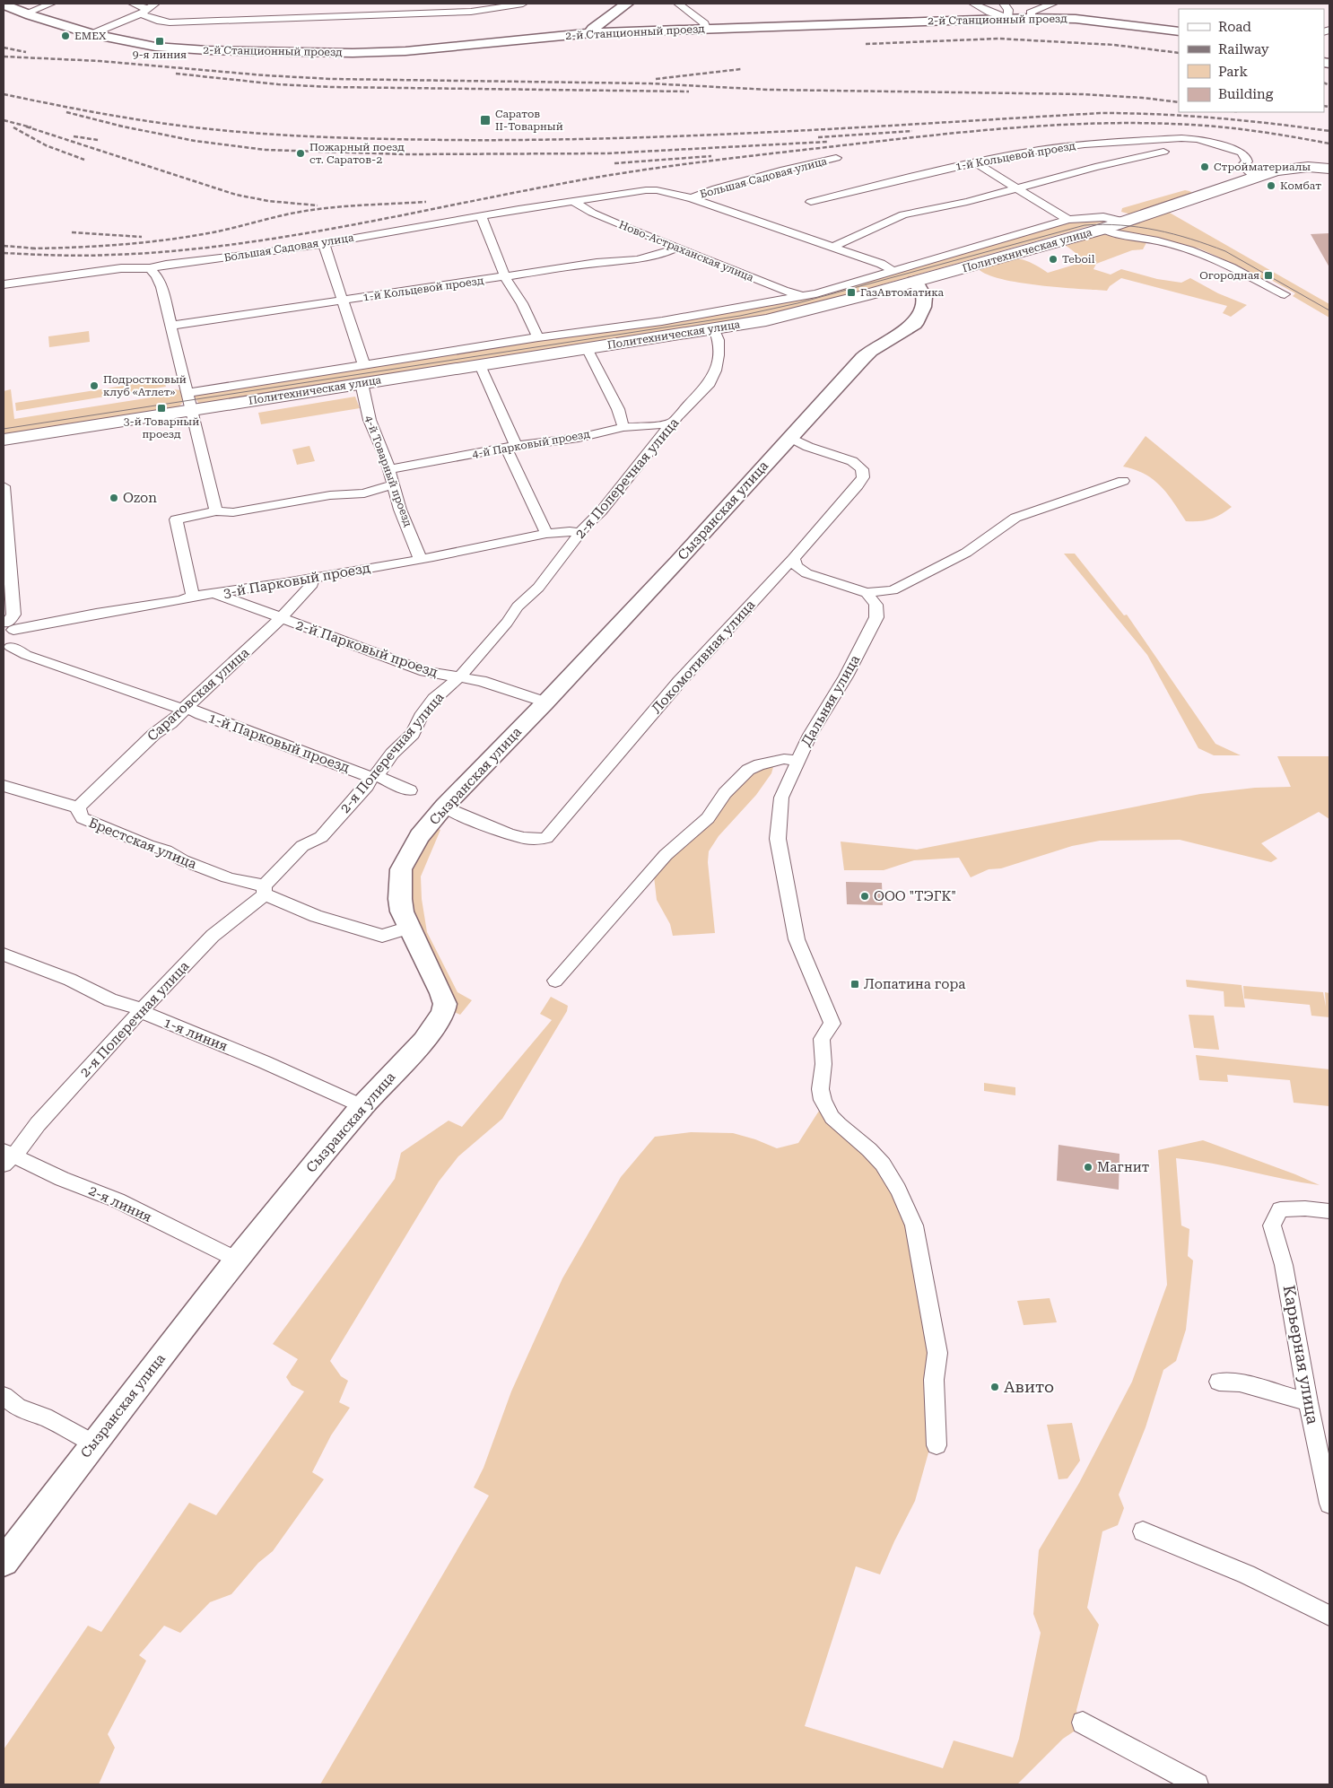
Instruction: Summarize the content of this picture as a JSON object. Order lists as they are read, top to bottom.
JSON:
{
  "streets": {
    "main road": ["2-й Станционный проезд", "Политехническая улица", "Сызранская улица"],
    "street": [
      "1-й Кольцевой проезд",
      "Большая Садовая улица",
      "Ново-Астраханская улица",
      "4-й Парковый проезд",
      "4-й Товарный проезд",
      "2-я Поперечная улица",
      "3-й Парковый проезд",
      "2-й Парковый проезд",
      "Локомотивная улица",
      "Саратовская улица",
      "Дальняя улица",
      "1-й Парковый проезд",
      "Брестская улица",
      "1-я линия",
      "2-я линия",
      "Карьерная улица"
    ]
  },
  "crossings": [
    ["1-й Кольцевой проезд", "Политехническая улица"],
    ["1-й Кольцевой проезд", "Ново-Астраханская улица"],
    ["1-й Кольцевой проезд", "4-й Товарный проезд"],
    ["Большая Садовая улица", "Ново-Астраханская улица"],
    ["Большая Садовая улица", "4-й Товарный проезд"],
    ["Политехническая улица", "4-й Товарный проезд"],
    ["Политехническая улица", "2-я Поперечная улица"],
    ["Политехническая улица", "Сызранская улица"],
    ["4-й Парковый проезд", "4-й Товарный проезд"],
    ["4-й Парковый проезд", "2-я Поперечная улица"],
    ["4-й Товарный проезд", "3-й Парковый проезд"],
    ["2-я Поперечная улица", "3-й Парковый проезд"],
    ["2-я Поперечная улица", "2-й Парковый проезд"],
    ["2-я Поперечная улица", "1-й Парковый проезд"],
    ["2-я Поперечная улица", "Брестская улица"],
    ["2-я Поперечная улица", "1-я линия"],
    ["2-я Поперечная улица", "2-я линия"],
    ["Сызранская улица", "2-й Парковый проезд"],
    ["Сызранская улица", "Локомотивная улица"],
    ["Сызранская улица", "Брестская улица"],
    ["Сызранская улица", "1-я линия"],
    ["Сызранская улица", "2-я линия"],
    ["3-й Парковый проезд", "2-й Парковый проезд"],
    ["3-й Парковый проезд", "Саратовская улица"],
    ["2-й Парковый проезд", "Саратовская улица"],
    ["Саратовская улица", "1-й Парковый проезд"],
    ["Саратовская улица", "Брестская улица"]
  ],
  "places": {
    "other": [
      "EMEX",
      "Пожарный поезд ст. Саратов-2",
      "Стройматериалы",
      "Комбат",
      "Teboil",
      "Подростковый клуб «Атлет»",
      "Ozon",
      "ООО \"ТЭГК\"",
      "Магнит",
      "Авито"
    ],
    "transit": [
      "9-я линия",
      "Саратов II-Товарный",
      "Огородная",
      "ГазАвтоматика",
      "3-й Товарный проезд",
      "Лопатина гора"
    ]
  },
  "legend": [
    "Road",
    "Railway",
    "Park",
    "Building"
  ]
}
